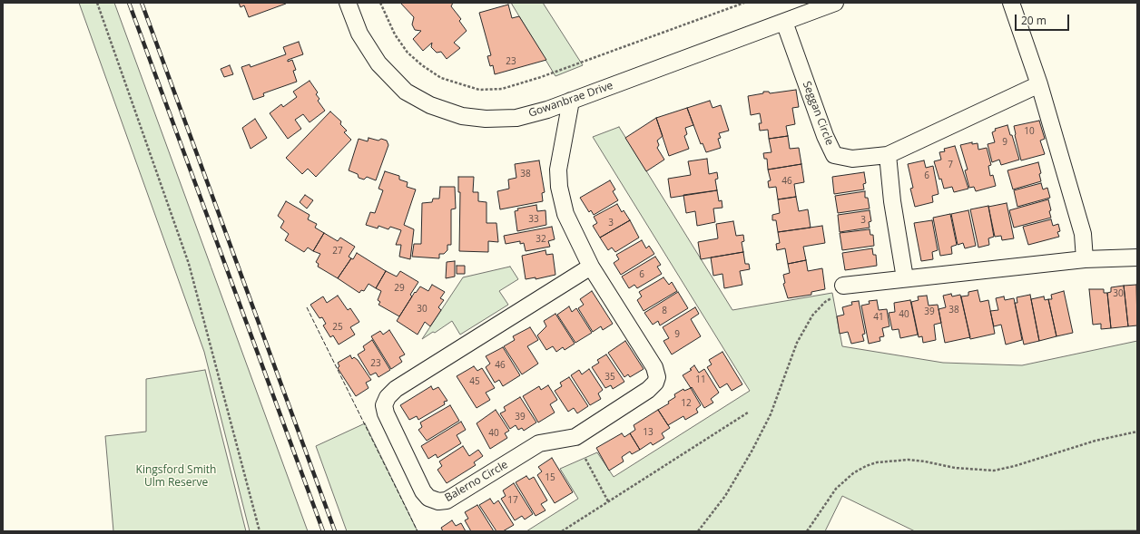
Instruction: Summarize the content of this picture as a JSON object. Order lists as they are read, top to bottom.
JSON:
{
  "streets": {
    "street": ["Gowanbrae Drive", "Seggan Circle", "Balerno Circle"]
  },
  "crossings": [
    ["Gowanbrae Drive", "Seggan Circle"],
    ["Gowanbrae Drive", "Balerno Circle"]
  ],
  "parks": ["Kingsford Smith Ulm Reserve"],
  "house_numbers": [
    "23",
    "10",
    "9",
    "7",
    "38",
    "6",
    "46",
    "33",
    "3",
    "3",
    "32",
    "27",
    "6",
    "29",
    "30",
    "30",
    "38",
    "8",
    "39",
    "40",
    "41",
    "25",
    "9",
    "23",
    "46",
    "35",
    "11",
    "45",
    "12",
    "39",
    "13",
    "40",
    "15",
    "17"
  ],
  "scale_bar": "20 m"
}
